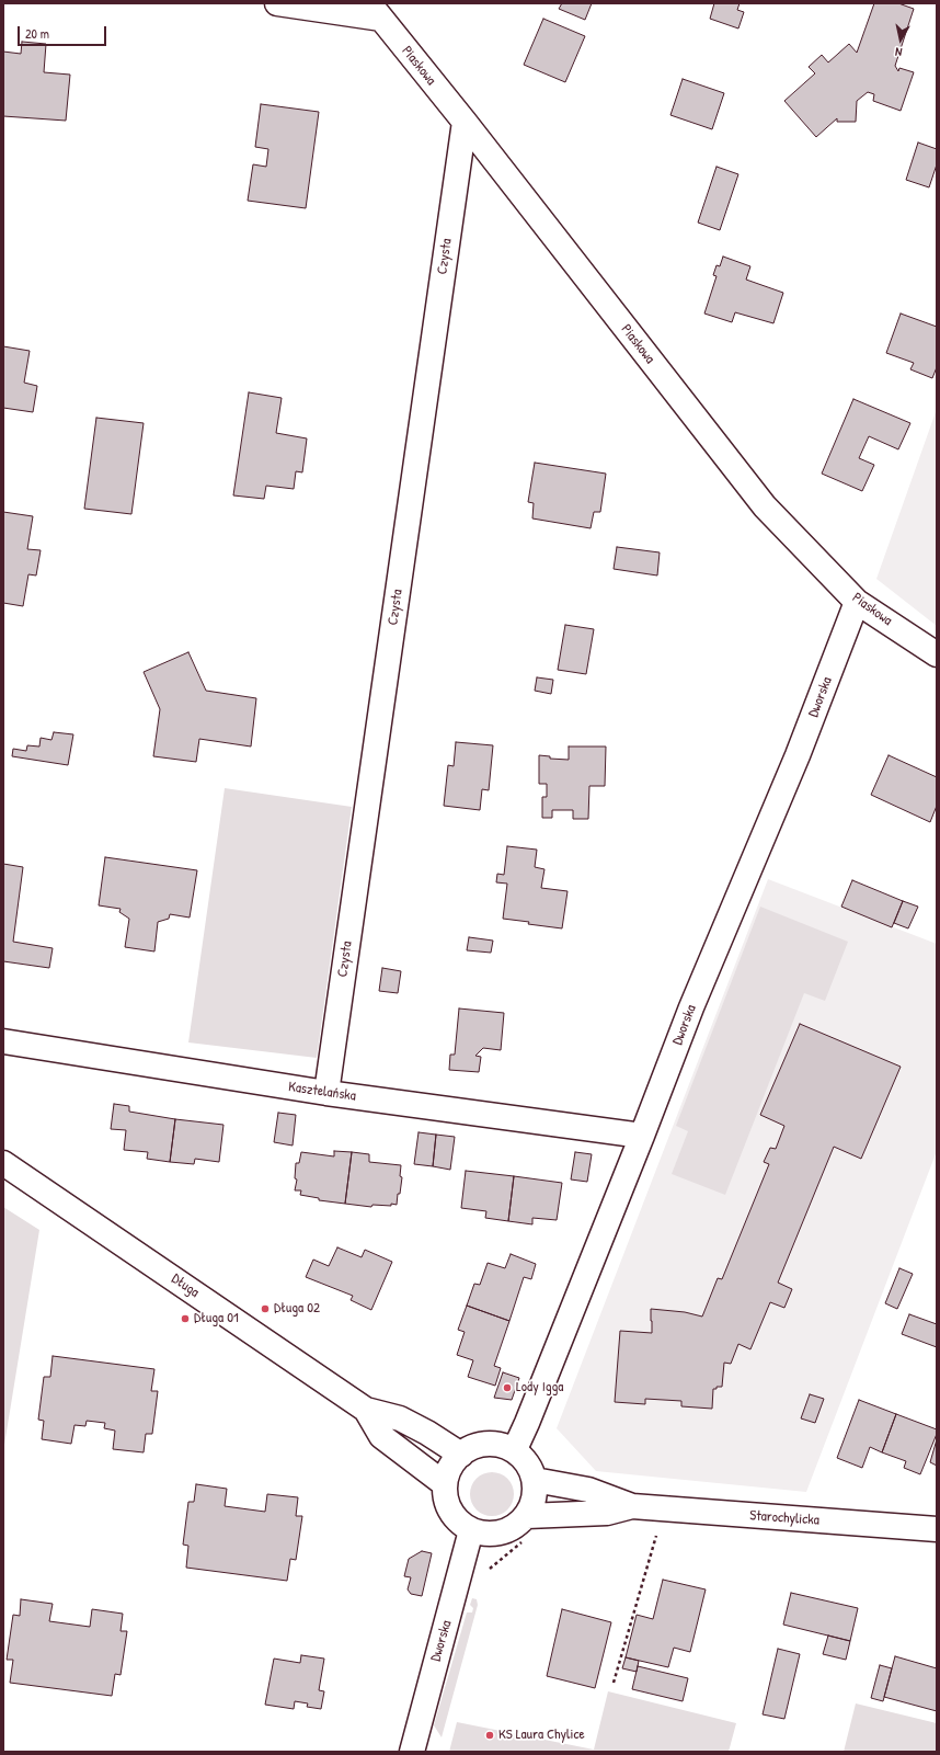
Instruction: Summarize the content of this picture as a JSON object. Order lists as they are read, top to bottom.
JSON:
{
  "streets": {
    "street": [
      "Piaskowa",
      "Czysta",
      "Dworska",
      "Kasztelańska",
      "Długa",
      "Starochylicka"
    ]
  },
  "crossings": [
    ["Piaskowa", "Czysta"],
    ["Piaskowa", "Dworska"],
    ["Czysta", "Kasztelańska"],
    ["Dworska", "Kasztelańska"],
    ["Dworska", "Długa"],
    ["Dworska", "Starochylicka"],
    ["Długa", "Starochylicka"]
  ],
  "places": [
    "Długa 02",
    "Długa 01",
    "Lody Igga",
    "KS Laura Chylice"
  ],
  "scale_bar": "20 m",
  "north": "bottom"
}
